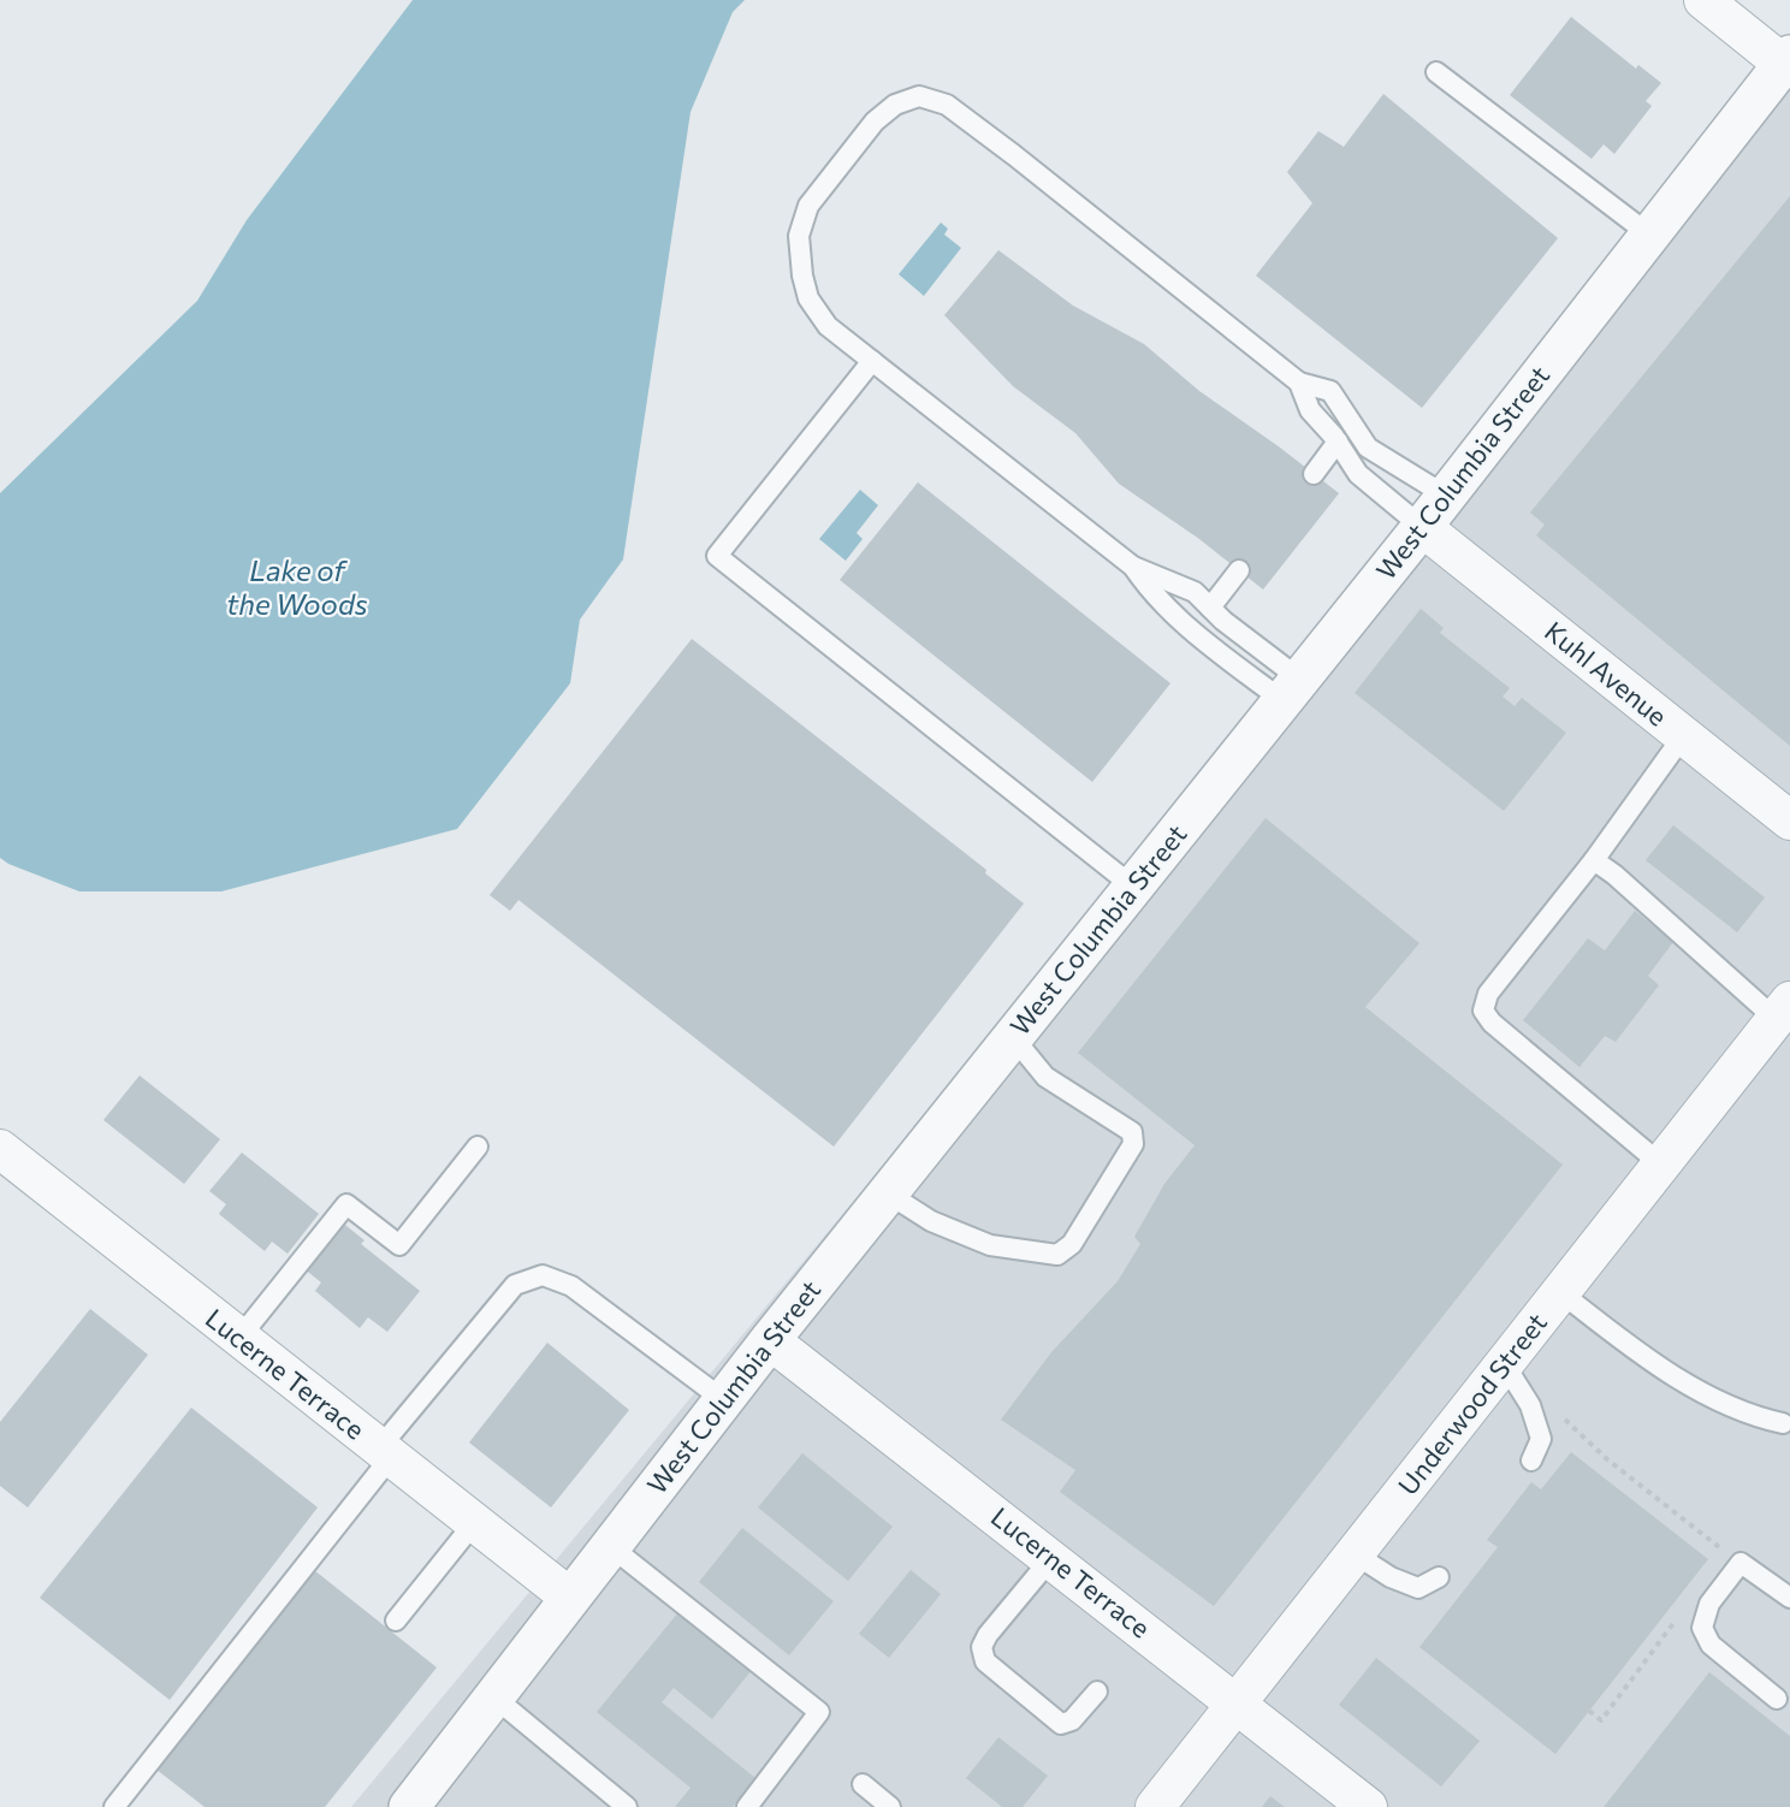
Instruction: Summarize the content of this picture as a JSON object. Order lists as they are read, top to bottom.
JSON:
{
  "streets": {
    "street": [
      "West Columbia Street",
      "Kuhl Avenue",
      "Lucerne Terrace",
      "Underwood Street"
    ]
  },
  "crossings": [
    ["West Columbia Street", "Kuhl Avenue"],
    ["West Columbia Street", "Lucerne Terrace"],
    ["Lucerne Terrace", "Underwood Street"]
  ],
  "water": ["Lake of the Woods"]
}
